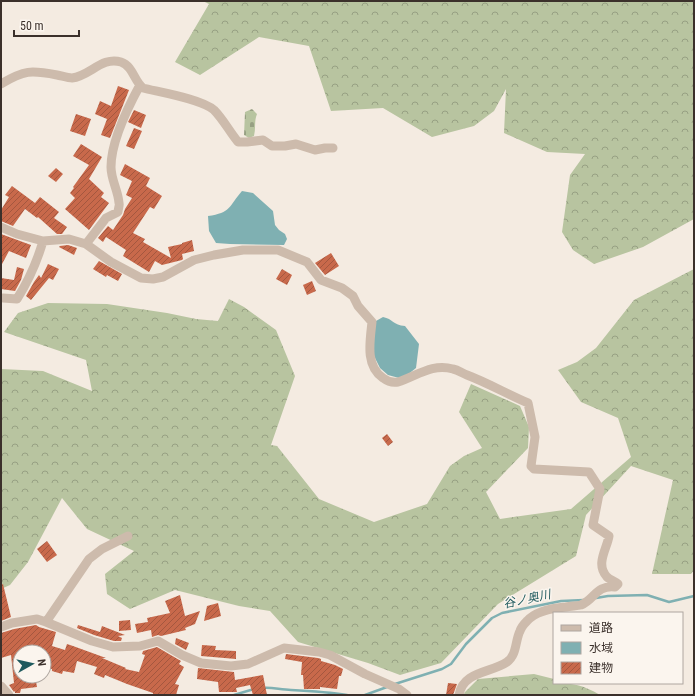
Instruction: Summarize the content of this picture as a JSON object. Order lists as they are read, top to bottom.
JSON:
{
  "water": ["谷ノ奥川"],
  "legend": ["道路", "水域", "建物"],
  "scale_bar": "50 m",
  "north": "right"
}
